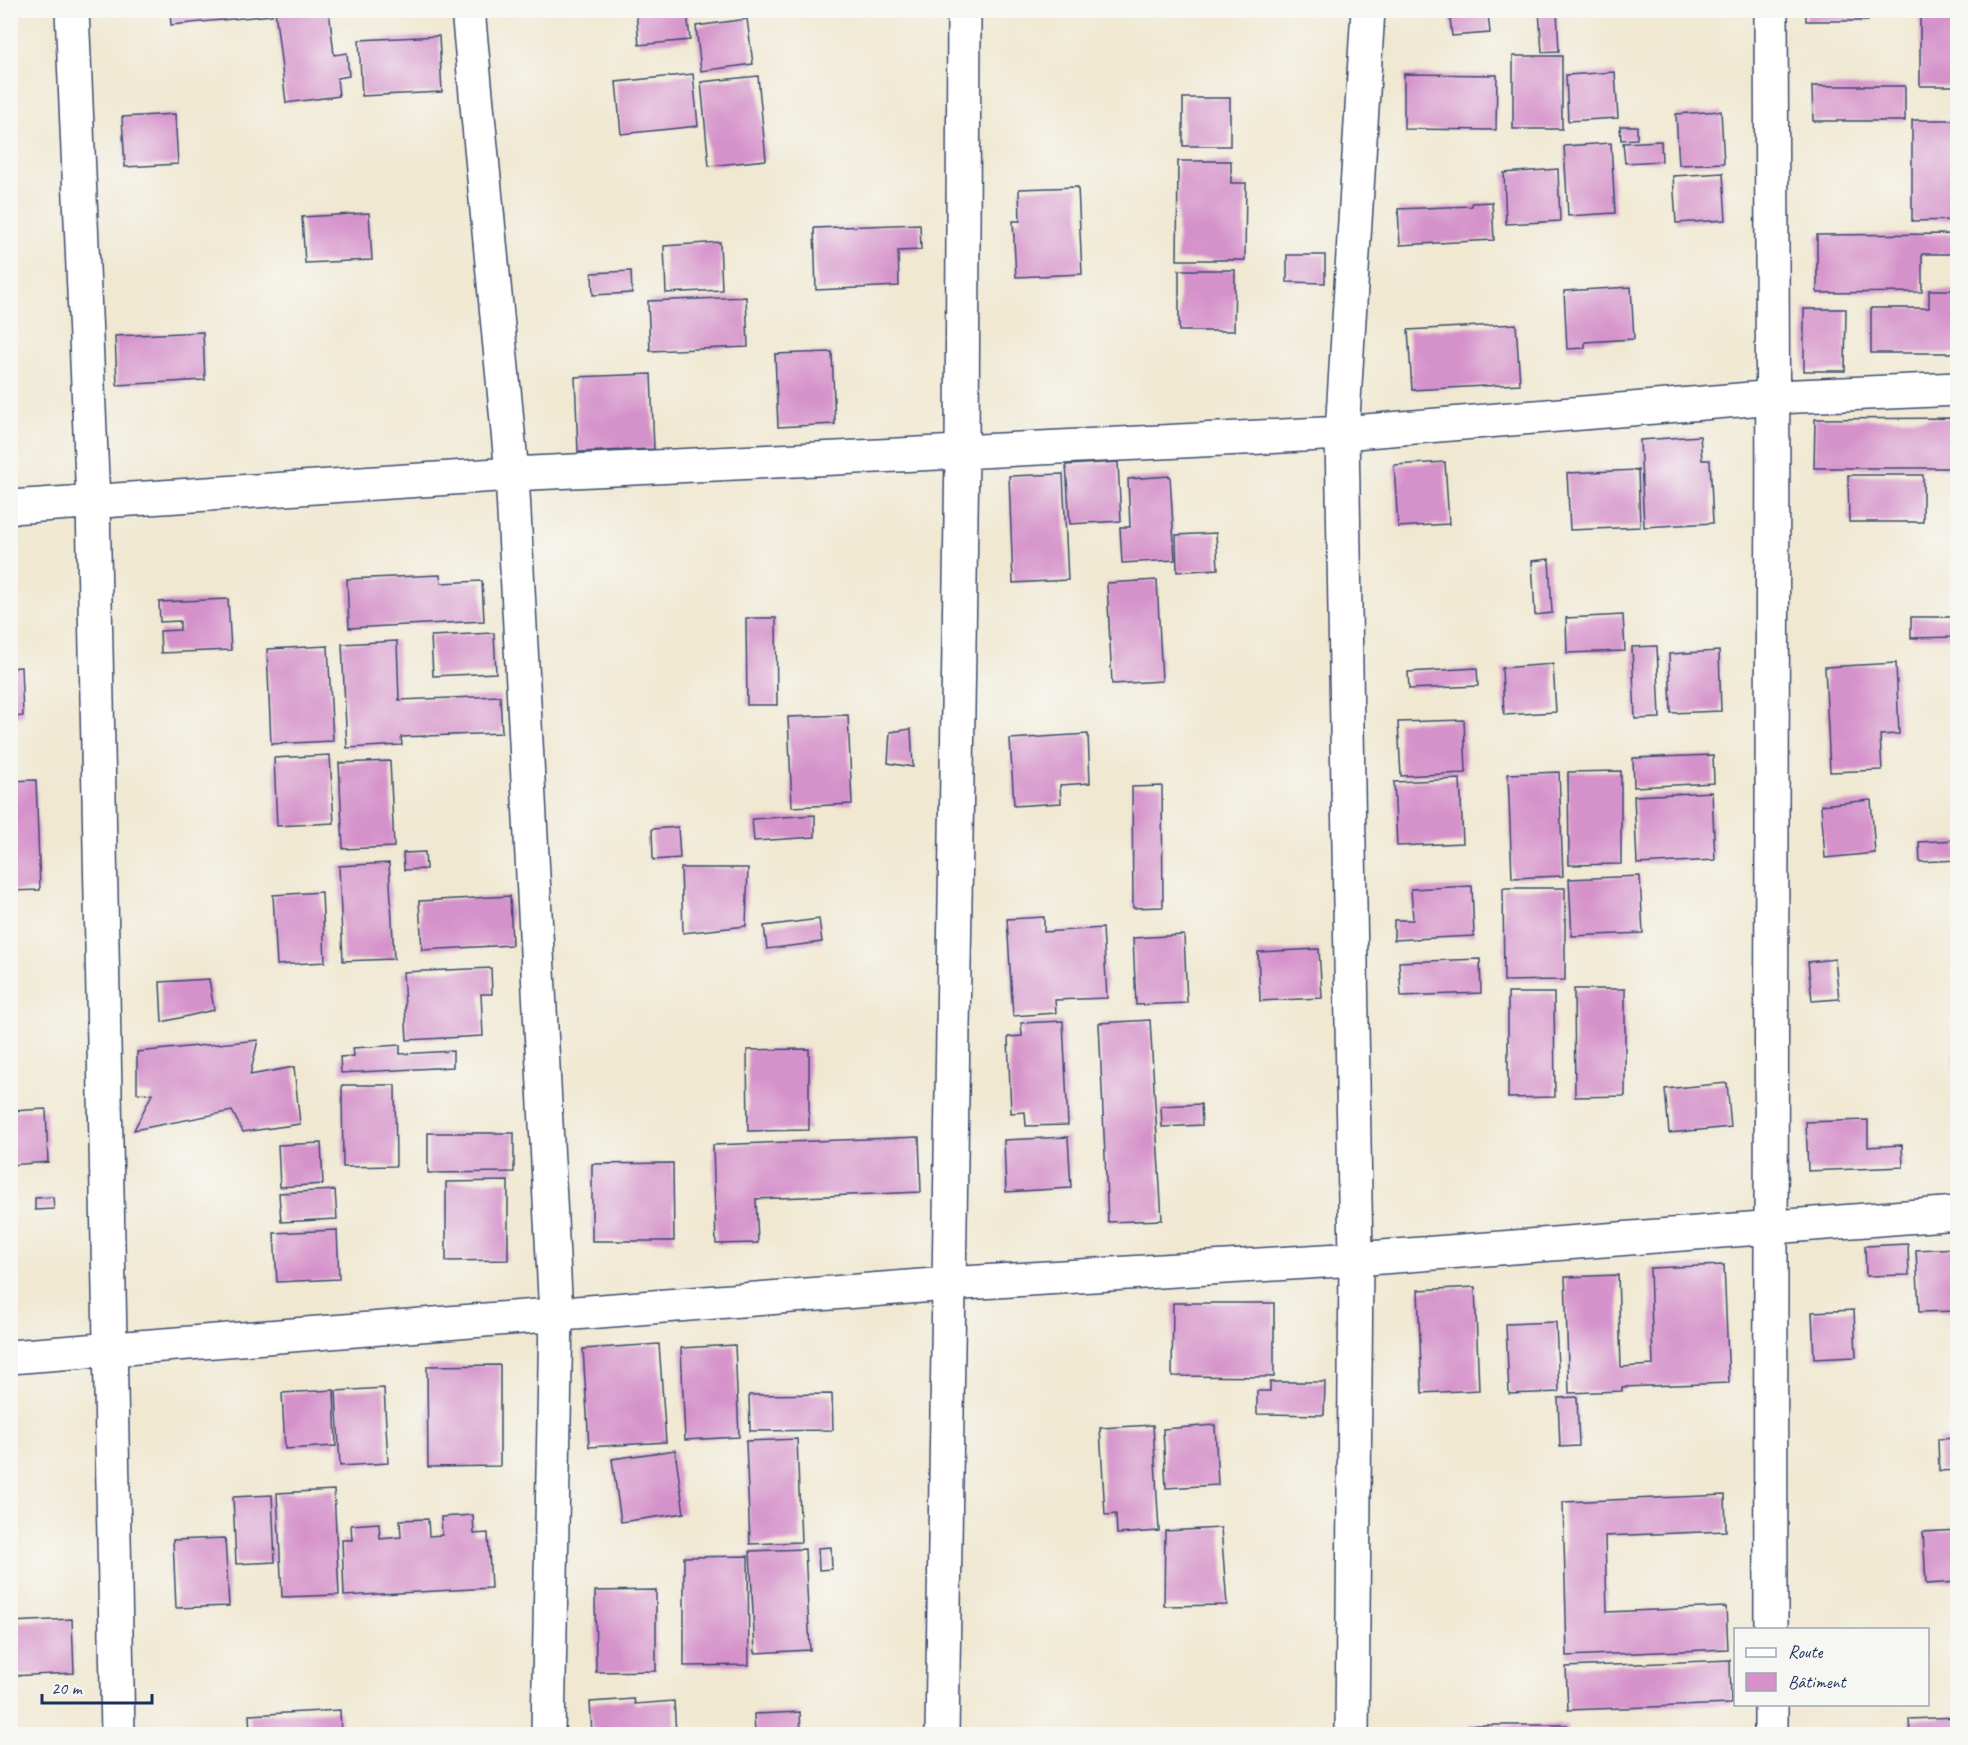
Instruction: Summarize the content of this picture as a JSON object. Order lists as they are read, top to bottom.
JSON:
{
  "legend": ["Route", "Bâtiment"],
  "scale_bar": "20 m"
}
